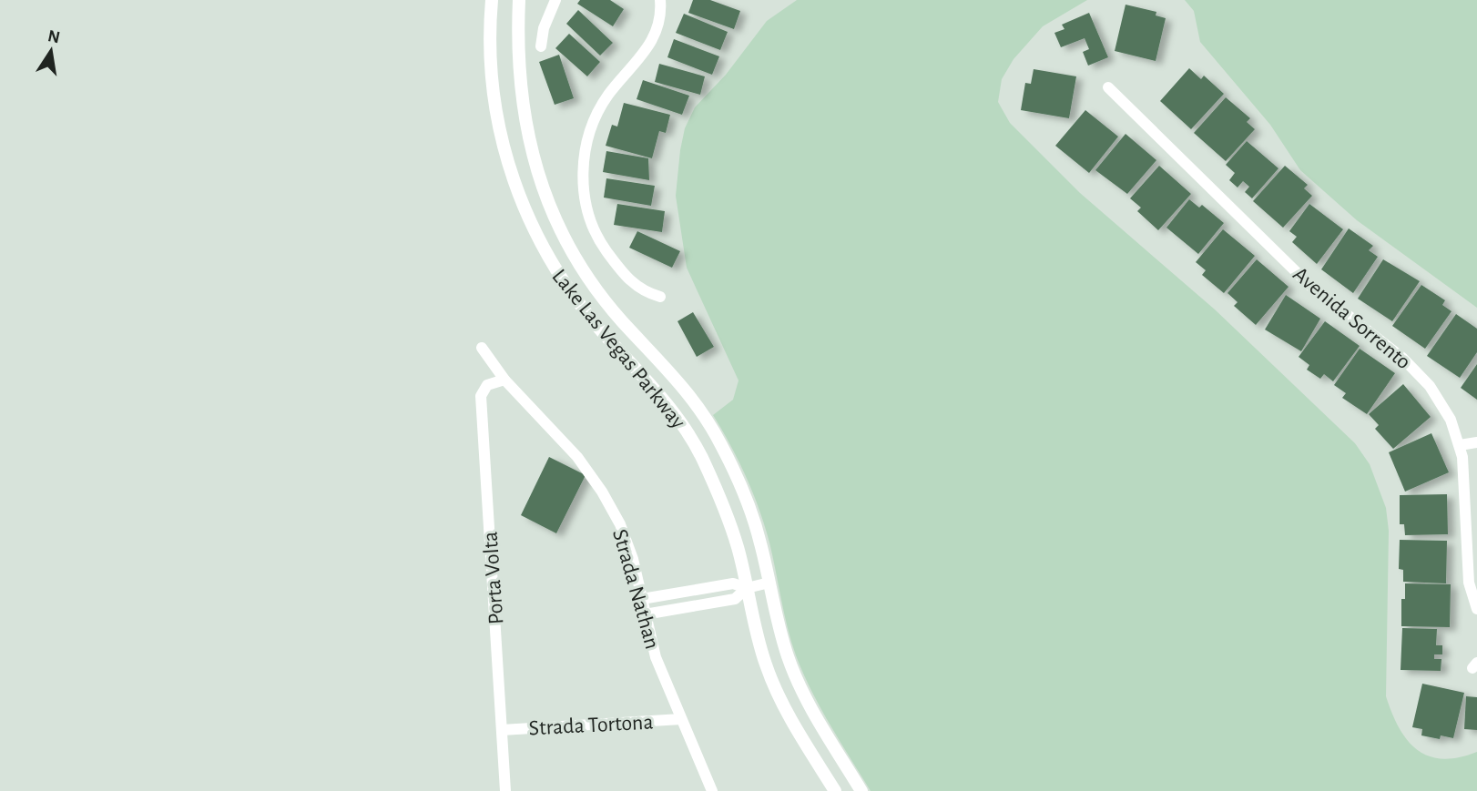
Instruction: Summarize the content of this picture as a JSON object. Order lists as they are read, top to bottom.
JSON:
{
  "streets": {
    "street": [
      "Avenida Sorrento",
      "Lake Las Vegas Parkway",
      "Porta Volta",
      "Strada Nathan",
      "Strada Tortona"
    ]
  },
  "crossings": [
    ["Porta Volta", "Strada Nathan"],
    ["Porta Volta", "Strada Tortona"],
    ["Strada Nathan", "Strada Tortona"]
  ],
  "north": "top"
}
